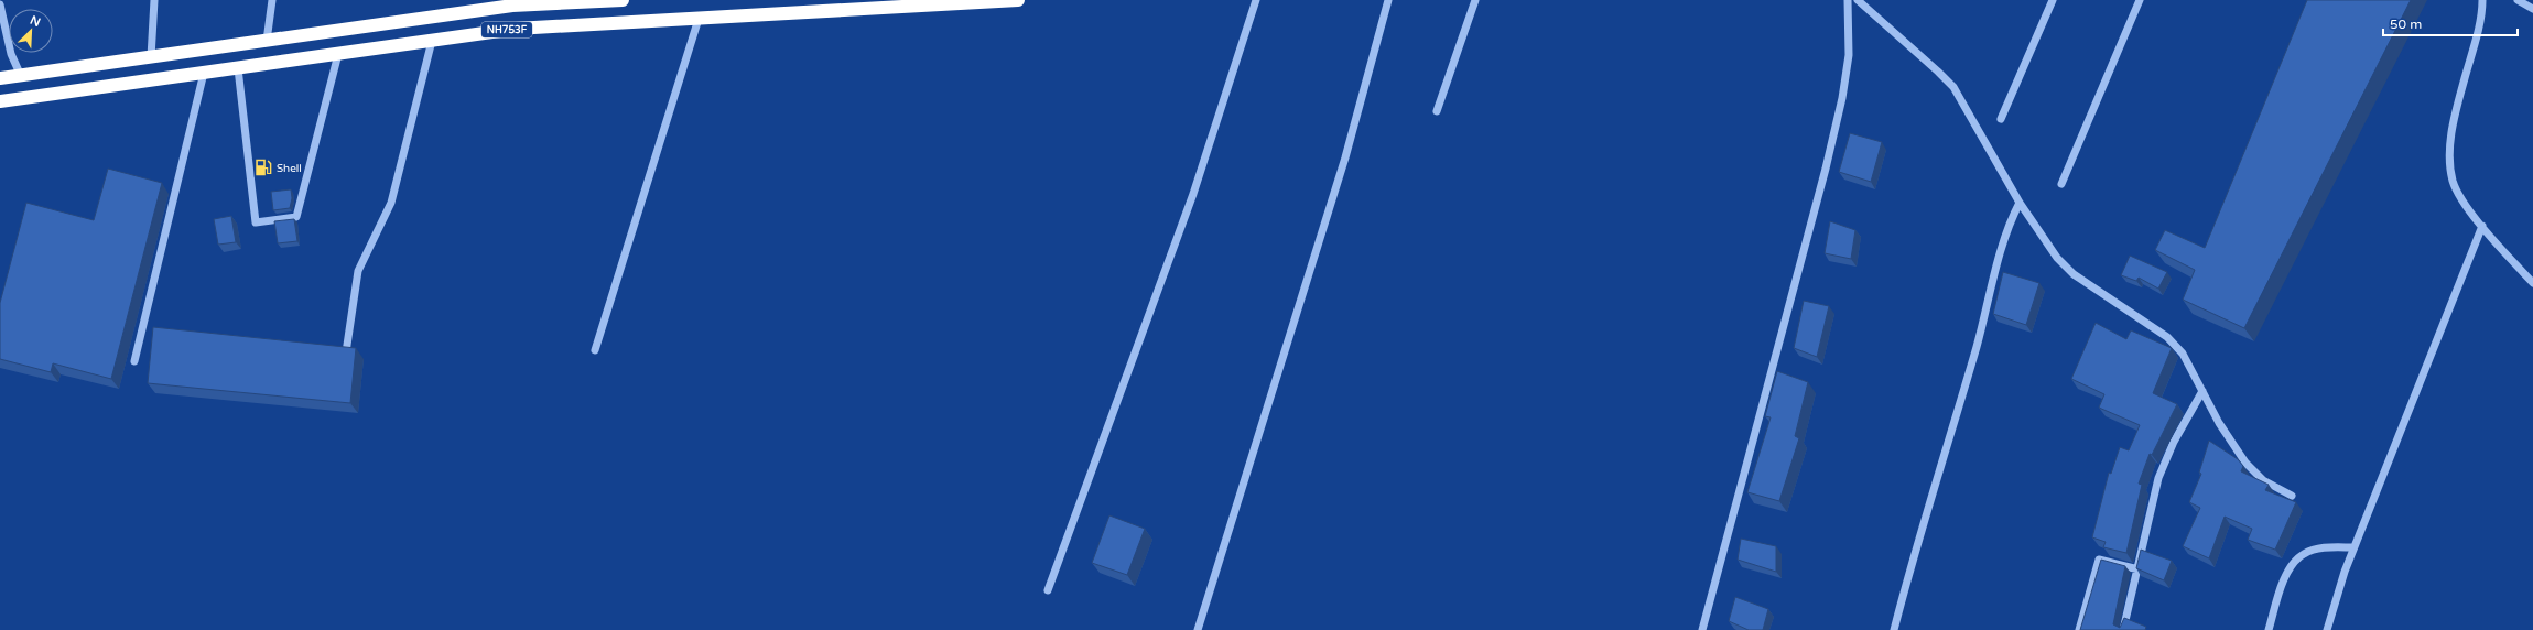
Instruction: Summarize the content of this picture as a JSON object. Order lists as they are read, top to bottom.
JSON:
{
  "streets": {
    "highway": ["NH753F"]
  },
  "places": {
    "fuel station": ["Shell"]
  },
  "scale_bar": "50 m",
  "north": "top right"
}
